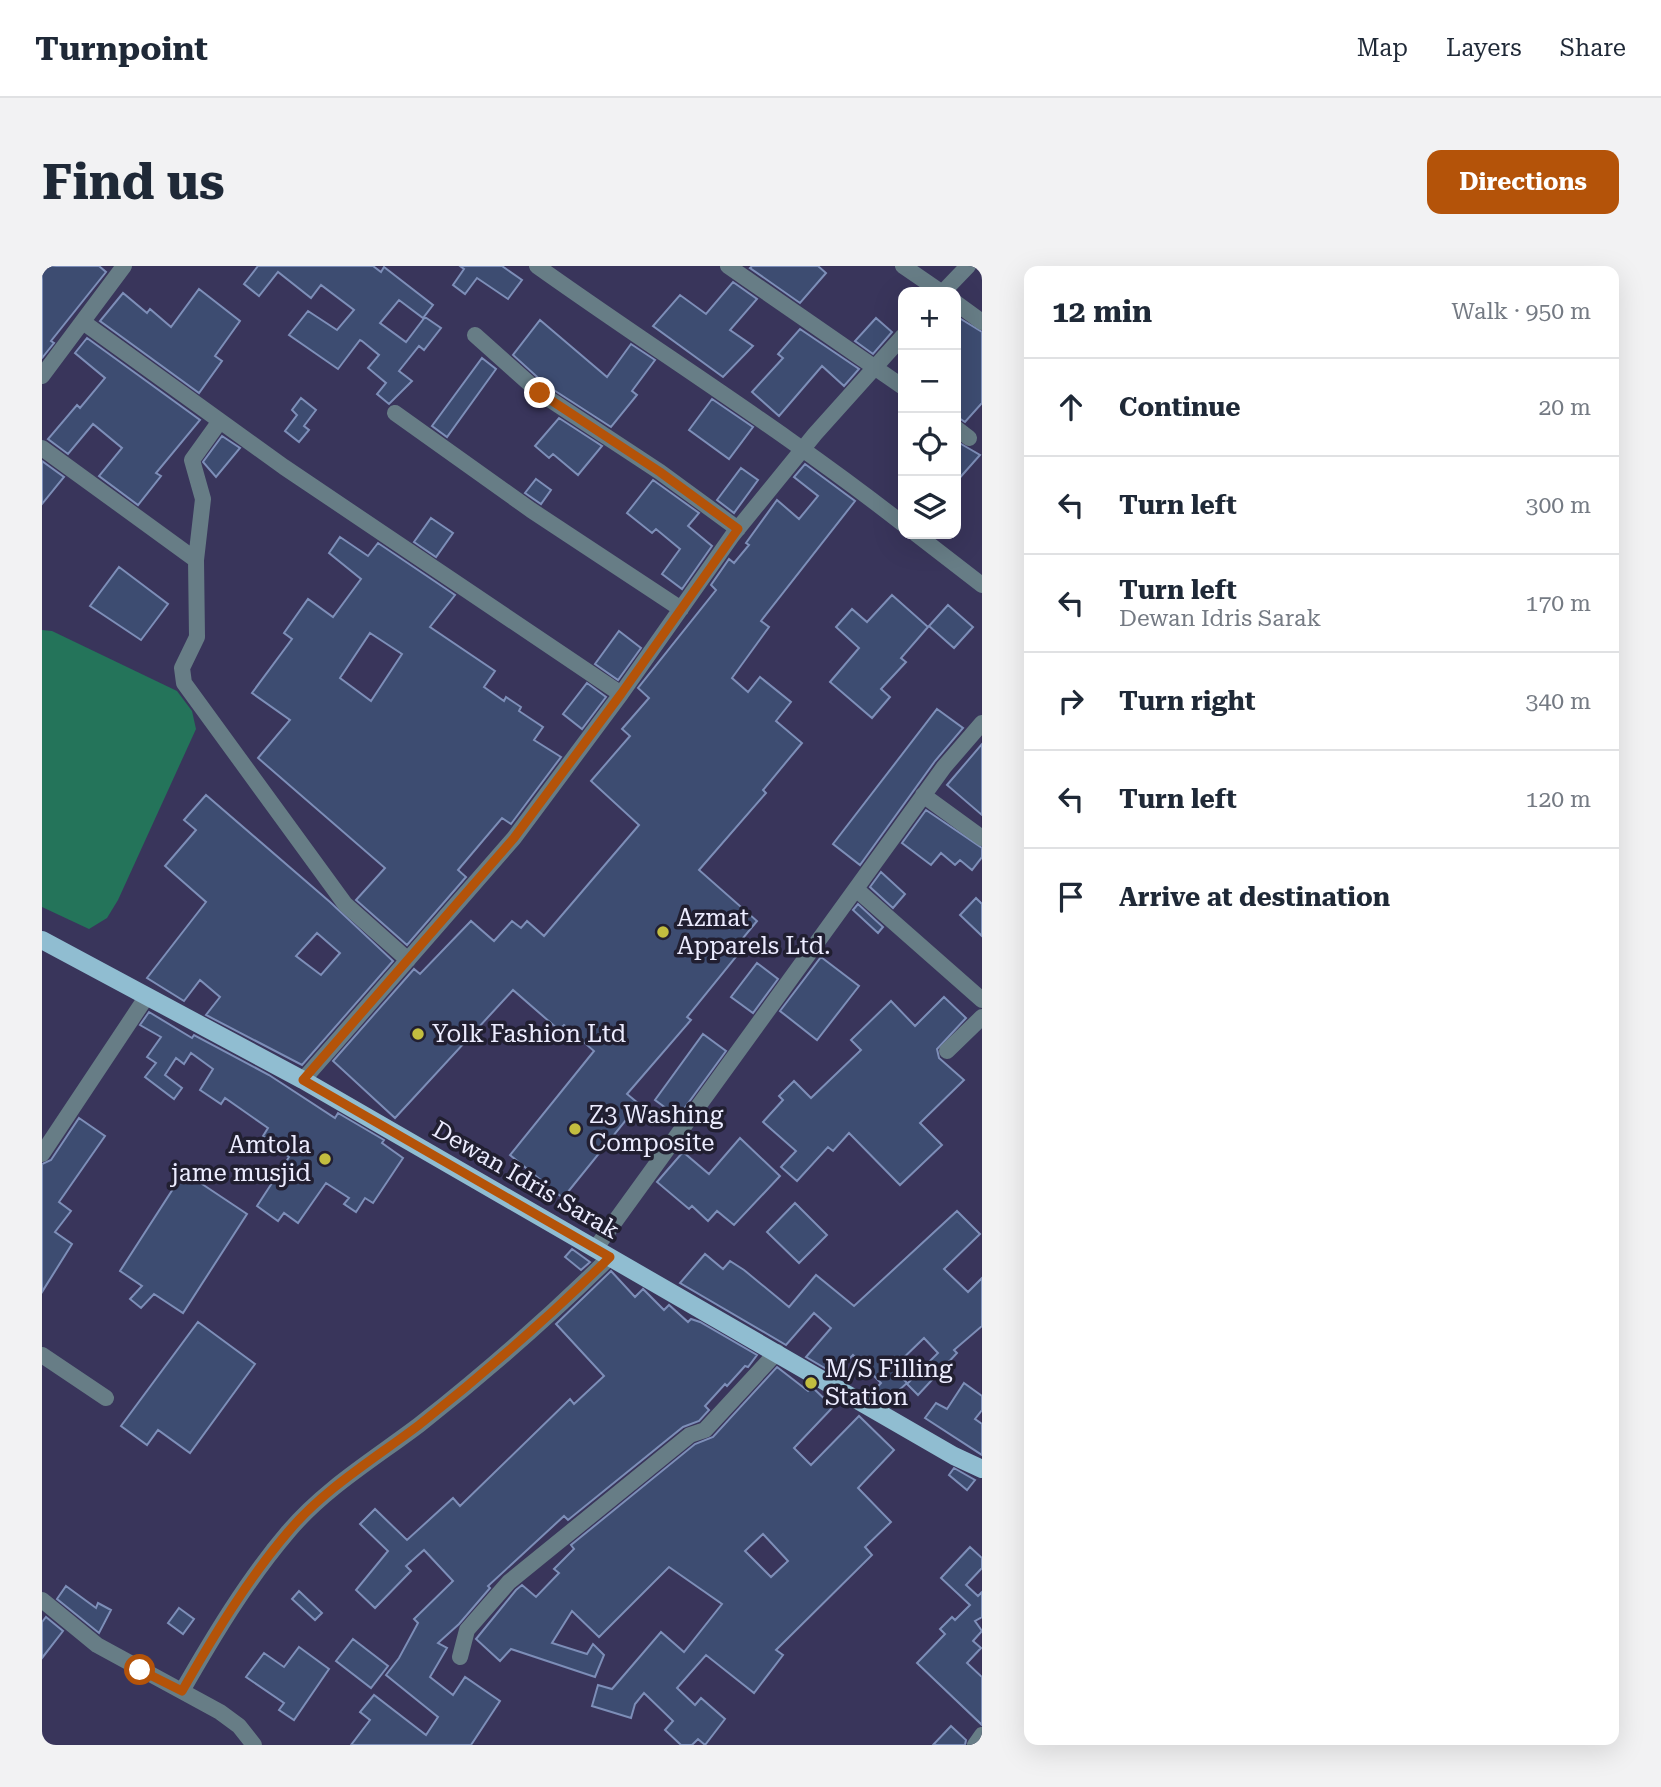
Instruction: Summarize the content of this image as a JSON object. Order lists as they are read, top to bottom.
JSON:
{
  "streets": {
    "main road": ["Dewan Idris Sarak"]
  },
  "places": [
    "Azmat Apparels Ltd.",
    "Yolk Fashion Ltd",
    "Z3 Washing Composite",
    "Amtola jame musjid",
    "M/S Filling Station"
  ],
  "page": {
    "header": "Turnpoint",
    "nav": ["Map", "Layers", "Share"],
    "buttons": "Directions",
    "title": "Find us",
    "heading": ["12 min", "Walk · 950 m"],
    "map_buttons": ["+", "−"],
    "list": [
      ["Continue", "20 m"],
      ["Turn left", "300 m"],
      ["Turn left", "Dewan Idris Sarak", "170 m"],
      ["Turn right", "340 m"],
      ["Turn left", "120 m"],
      "Arrive at destination"
    ]
  }
}
